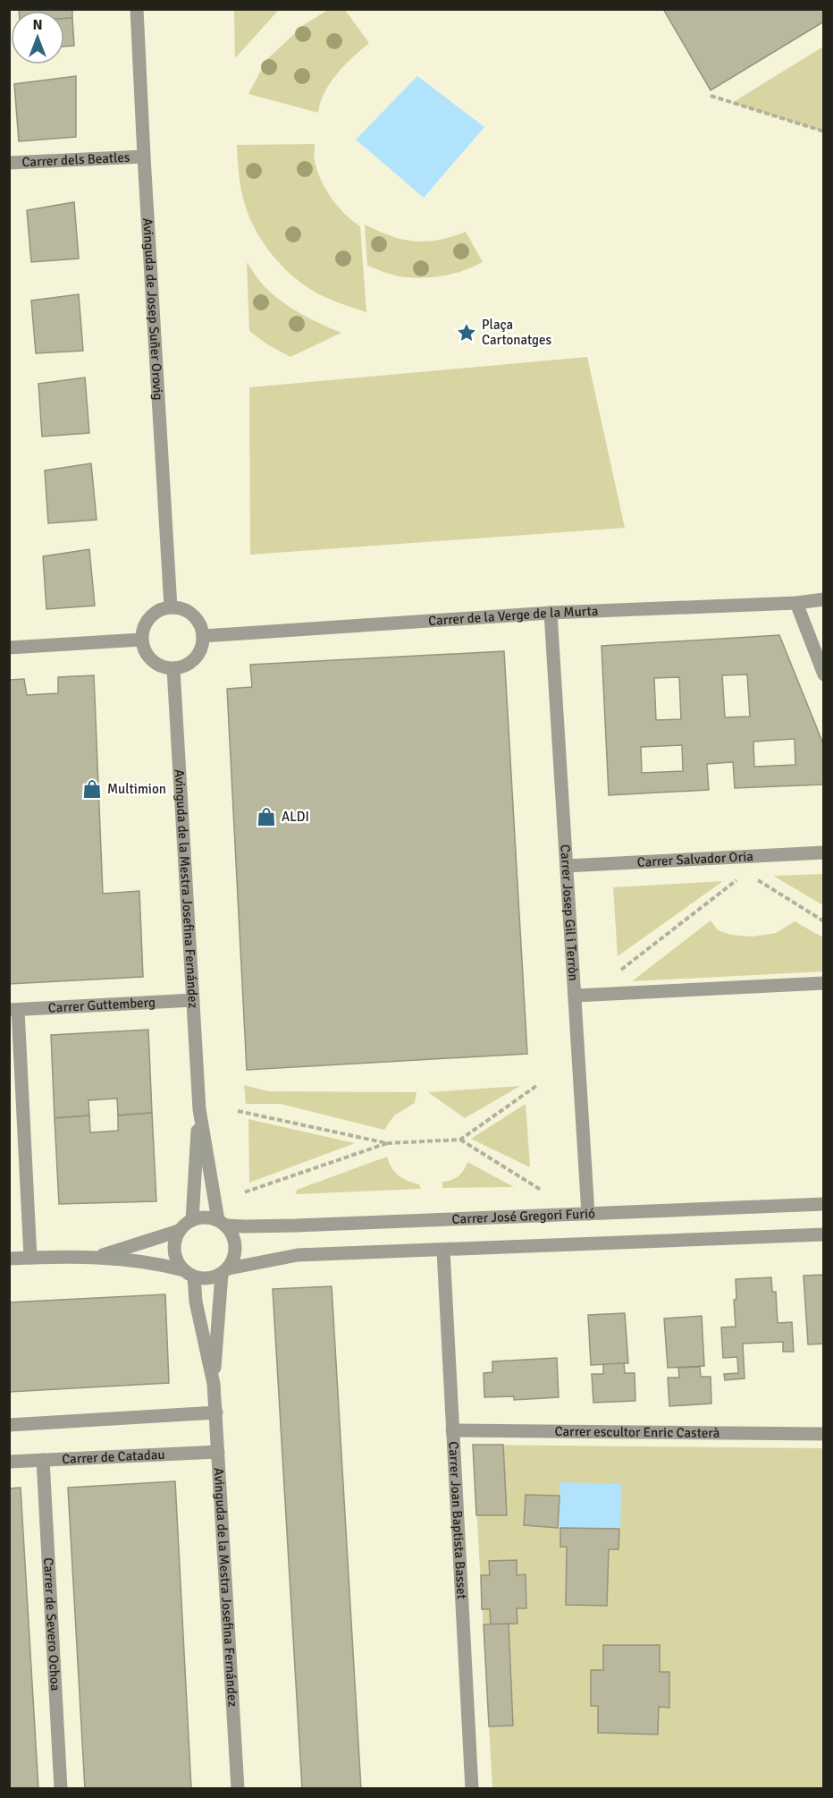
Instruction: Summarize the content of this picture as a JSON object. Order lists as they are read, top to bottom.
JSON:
{
  "streets": {
    "street": [
      "Carrer dels Beatles",
      "Avinguda de Josep Suñer Orovig",
      "Carrer de la Verge de la Murta",
      "Carrer Salvador Oria",
      "Avinguda de la Mestra Josefina Fernández",
      "Carrer Josep Gil i Terròn",
      "Carrer Guttemberg",
      "Carrer José Gregori Furió",
      "Carrer escultor Enric Casterà",
      "Carrer de Catadau",
      "Carrer Joan Baptista Basset",
      "Carrer de Severo Ochoa"
    ]
  },
  "crossings": [
    ["Carrer dels Beatles", "Avinguda de Josep Suñer Orovig"],
    ["Avinguda de Josep Suñer Orovig", "Carrer de la Verge de la Murta"],
    ["Avinguda de Josep Suñer Orovig", "Avinguda de la Mestra Josefina Fernández"],
    ["Carrer de la Verge de la Murta", "Avinguda de la Mestra Josefina Fernández"],
    ["Carrer de la Verge de la Murta", "Carrer Josep Gil i Terròn"],
    ["Carrer Salvador Oria", "Carrer Josep Gil i Terròn"],
    ["Avinguda de la Mestra Josefina Fernández", "Carrer Guttemberg"],
    ["Avinguda de la Mestra Josefina Fernández", "Carrer José Gregori Furió"],
    ["Avinguda de la Mestra Josefina Fernández", "Carrer de Catadau"],
    ["Carrer Josep Gil i Terròn", "Carrer José Gregori Furió"],
    ["Carrer escultor Enric Casterà", "Carrer Joan Baptista Basset"],
    ["Carrer de Catadau", "Carrer de Severo Ochoa"]
  ],
  "places": {
    "place": ["Plaça Cartonatges"],
    "shop": ["Multimion", "ALDI"]
  },
  "north": "top"
}
